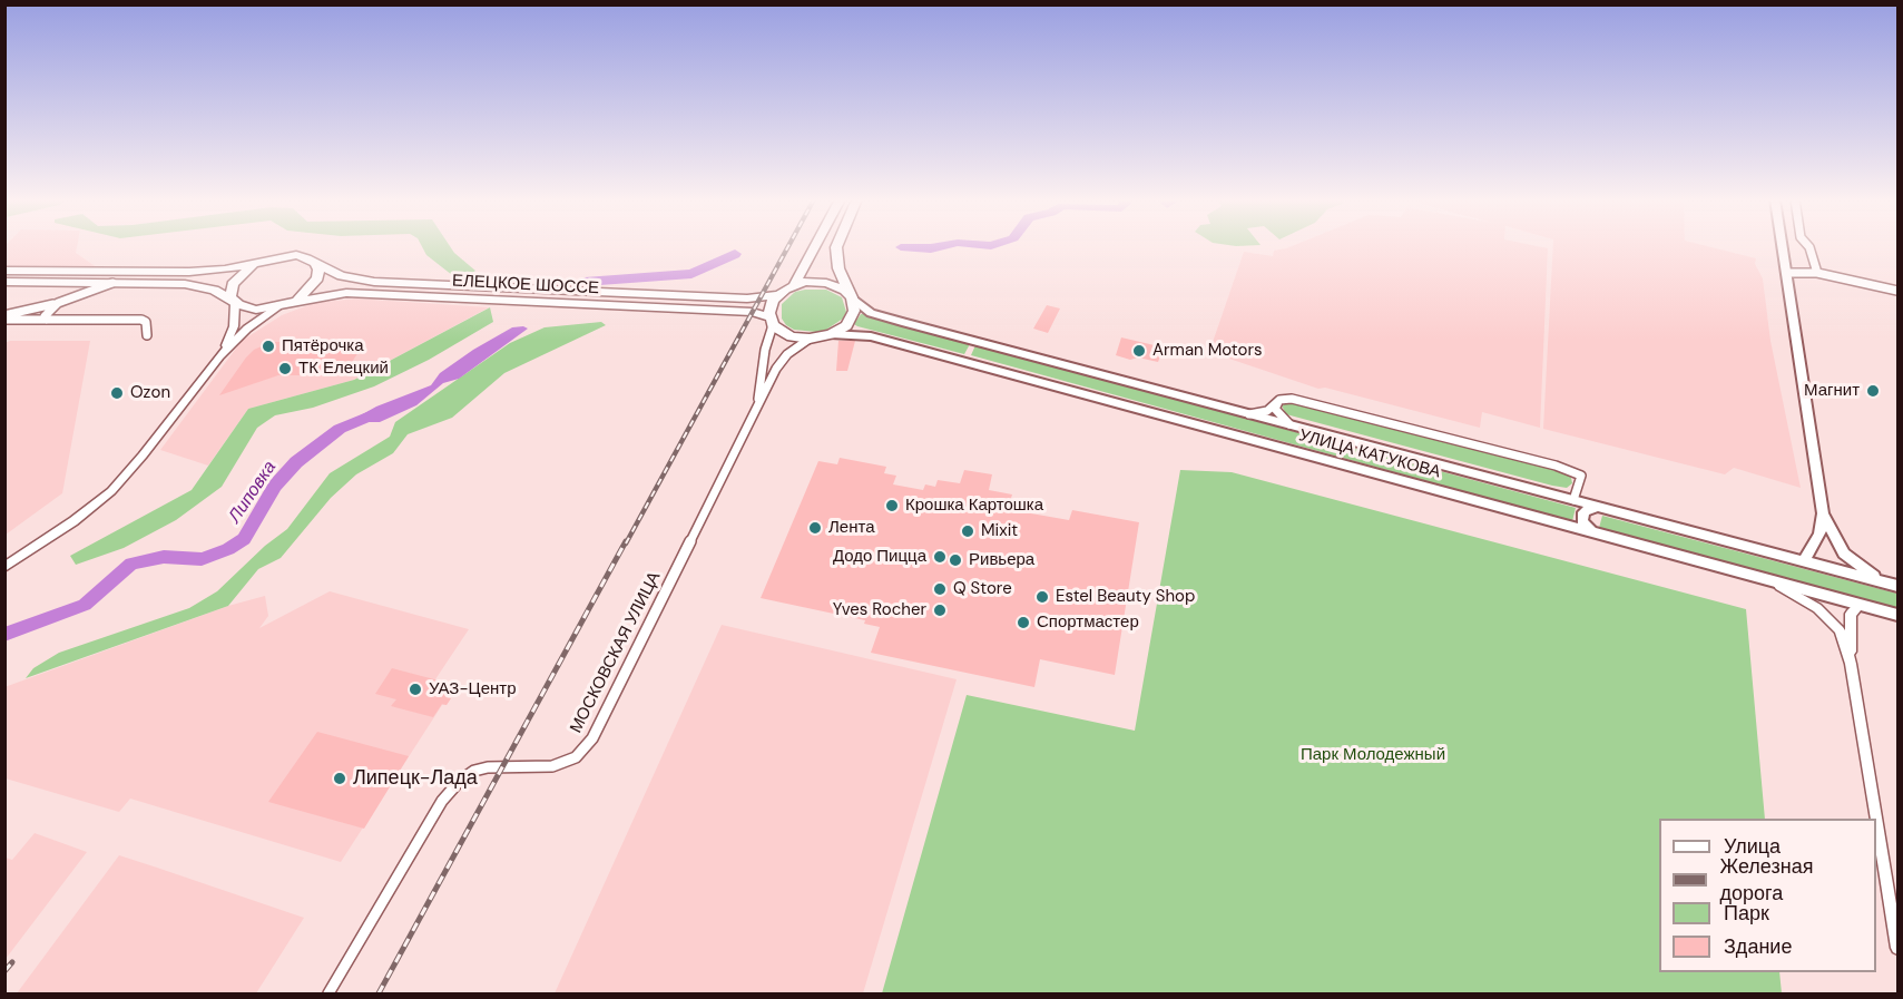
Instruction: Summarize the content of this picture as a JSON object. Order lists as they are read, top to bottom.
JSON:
{
  "streets": {
    "main road": ["ЕЛЕЦКОЕ ШОССЕ", "УЛИЦА КАТУКОВА"],
    "street": ["МОСКОВСКАЯ УЛИЦА"]
  },
  "crossings": [
    ["ЕЛЕЦКОЕ ШОССЕ", "УЛИЦА КАТУКОВА"],
    ["ЕЛЕЦКОЕ ШОССЕ", "МОСКОВСКАЯ УЛИЦА"],
    ["УЛИЦА КАТУКОВА", "МОСКОВСКАЯ УЛИЦА"]
  ],
  "water": ["Липовка"],
  "parks": ["Парк Молодежный"],
  "places": [
    "Пятёрочка",
    "Arman Motors",
    "ТК Елецкий",
    "Магнит",
    "Ozon",
    "Крошка Картошка",
    "Лента",
    "Mixit",
    "Додо Пицца",
    "Ривьера",
    "Q Store",
    "Estel Beauty Shop",
    "Yves Rocher",
    "Спортмастер",
    "УАЗ-Центр",
    "Липецк-Лада"
  ],
  "legend": [
    "Улица",
    "Железная дорога",
    "Парк",
    "Здание"
  ]
}
